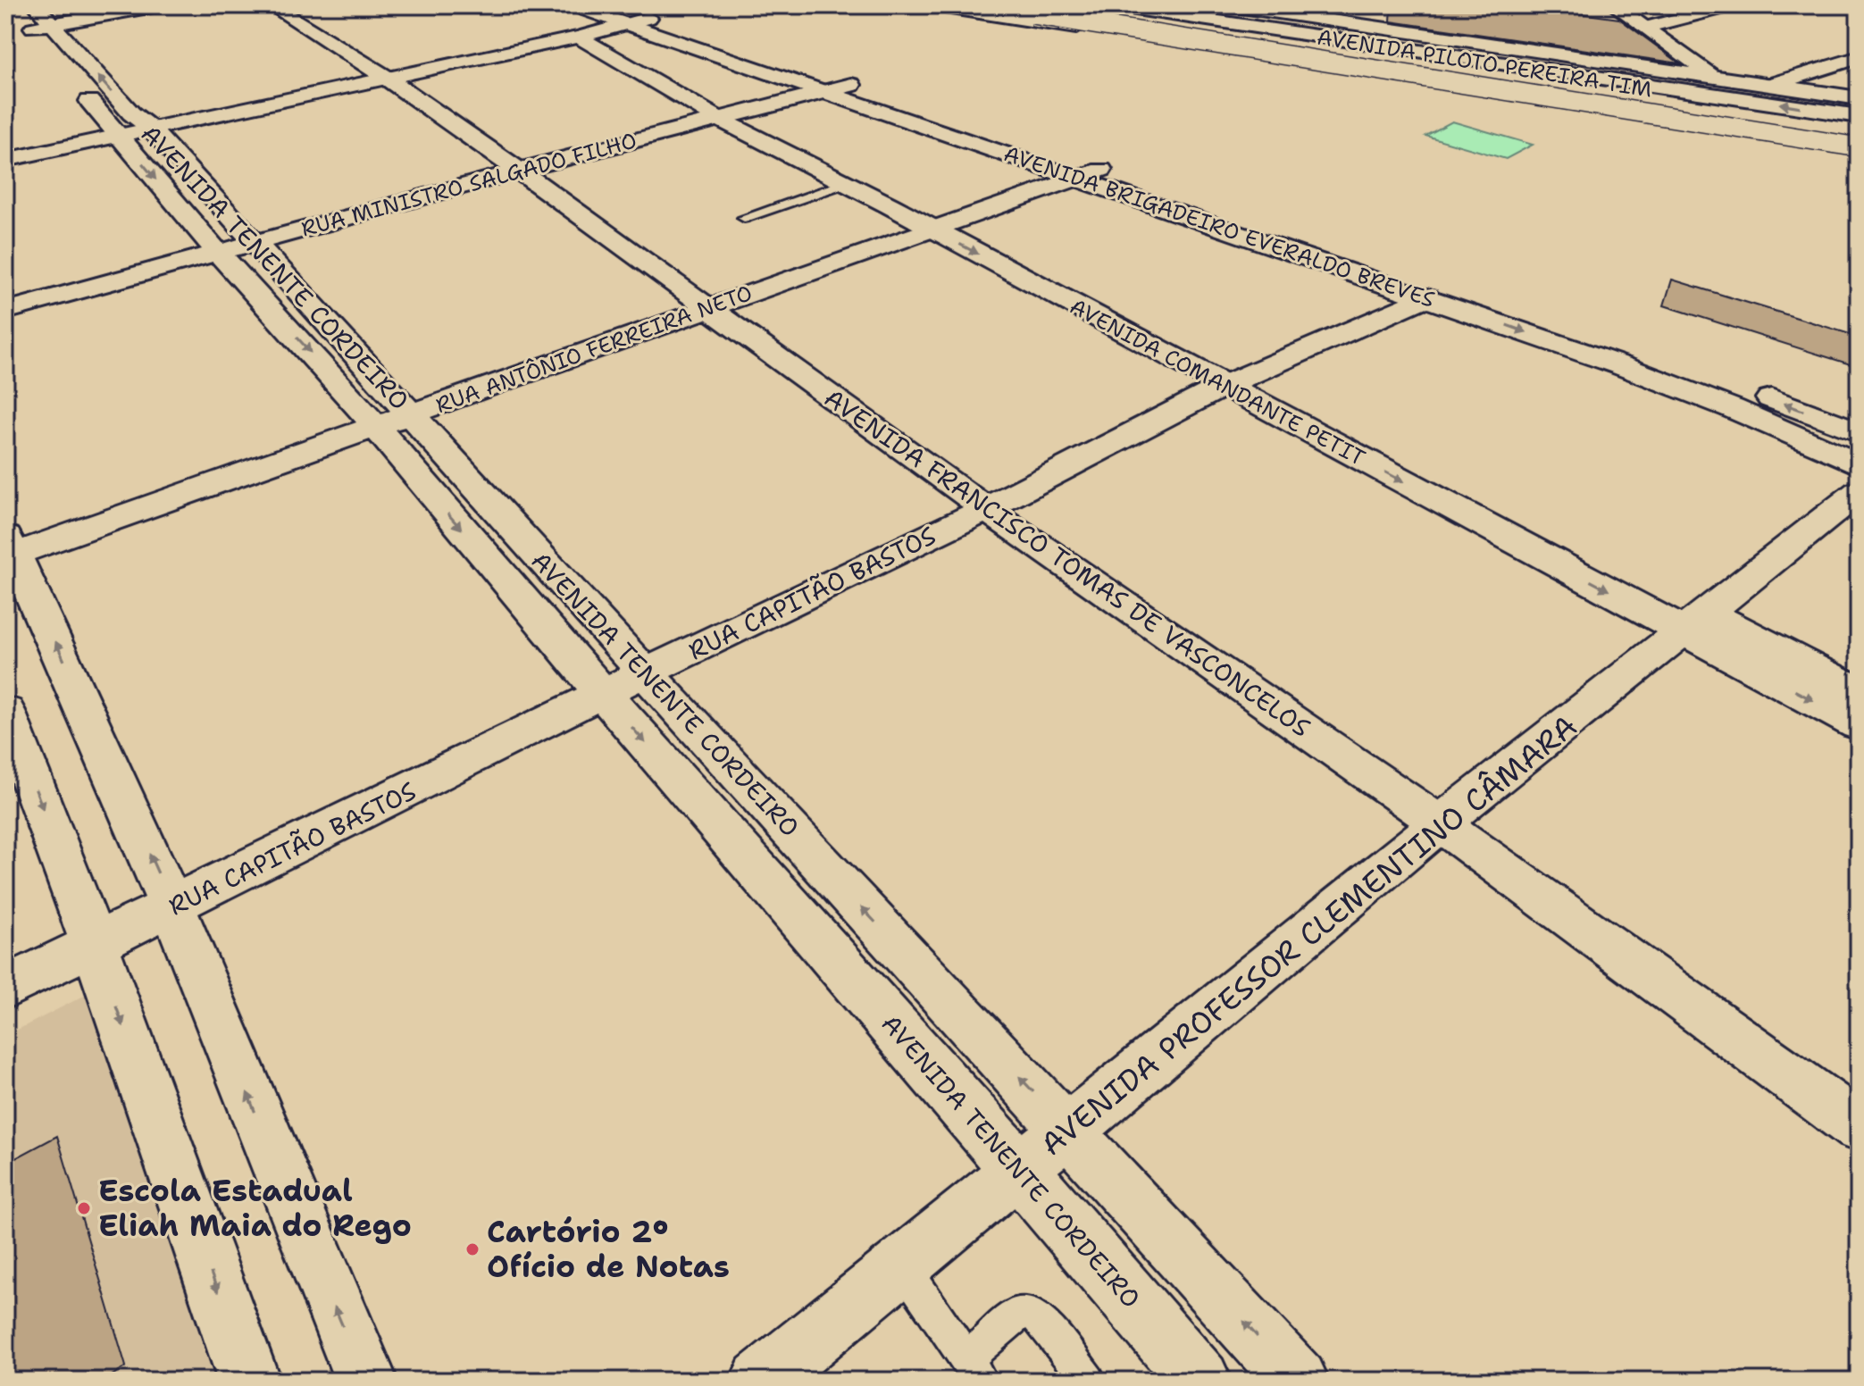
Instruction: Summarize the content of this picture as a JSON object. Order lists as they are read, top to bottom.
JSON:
{
  "streets": {
    "main road": [
      "AVENIDA PILOTO PEREIRA TIM",
      "RUA MINISTRO SALGADO FILHO",
      "AVENIDA BRIGADEIRO EVERALDO BREVES",
      "AVENIDA TENENTE CORDEIRO",
      "RUA ANTÔNIO FERREIRA NETO",
      "AVENIDA COMANDANTE PETIT",
      "AVENIDA FRANCISCO TOMAS DE VASCONCELOS",
      "RUA CAPITÃO BASTOS",
      "AVENIDA PROFESSOR CLEMENTINO CÂMARA"
    ]
  },
  "crossings": [
    ["RUA MINISTRO SALGADO FILHO", "AVENIDA BRIGADEIRO EVERALDO BREVES"],
    ["RUA MINISTRO SALGADO FILHO", "AVENIDA TENENTE CORDEIRO"],
    ["RUA MINISTRO SALGADO FILHO", "AVENIDA COMANDANTE PETIT"],
    ["RUA MINISTRO SALGADO FILHO", "AVENIDA FRANCISCO TOMAS DE VASCONCELOS"],
    ["AVENIDA BRIGADEIRO EVERALDO BREVES", "RUA ANTÔNIO FERREIRA NETO"],
    ["AVENIDA BRIGADEIRO EVERALDO BREVES", "RUA CAPITÃO BASTOS"],
    ["AVENIDA TENENTE CORDEIRO", "RUA ANTÔNIO FERREIRA NETO"],
    ["AVENIDA TENENTE CORDEIRO", "RUA CAPITÃO BASTOS"],
    ["AVENIDA TENENTE CORDEIRO", "AVENIDA PROFESSOR CLEMENTINO CÂMARA"],
    ["RUA ANTÔNIO FERREIRA NETO", "AVENIDA COMANDANTE PETIT"],
    ["RUA ANTÔNIO FERREIRA NETO", "AVENIDA FRANCISCO TOMAS DE VASCONCELOS"],
    ["AVENIDA COMANDANTE PETIT", "RUA CAPITÃO BASTOS"],
    ["AVENIDA COMANDANTE PETIT", "AVENIDA PROFESSOR CLEMENTINO CÂMARA"],
    ["AVENIDA FRANCISCO TOMAS DE VASCONCELOS", "RUA CAPITÃO BASTOS"],
    ["AVENIDA FRANCISCO TOMAS DE VASCONCELOS", "AVENIDA PROFESSOR CLEMENTINO CÂMARA"]
  ],
  "places": ["Escola Estadual Eliah Maia do Rego", "Cartório 2º Ofício de Notas"]
}
